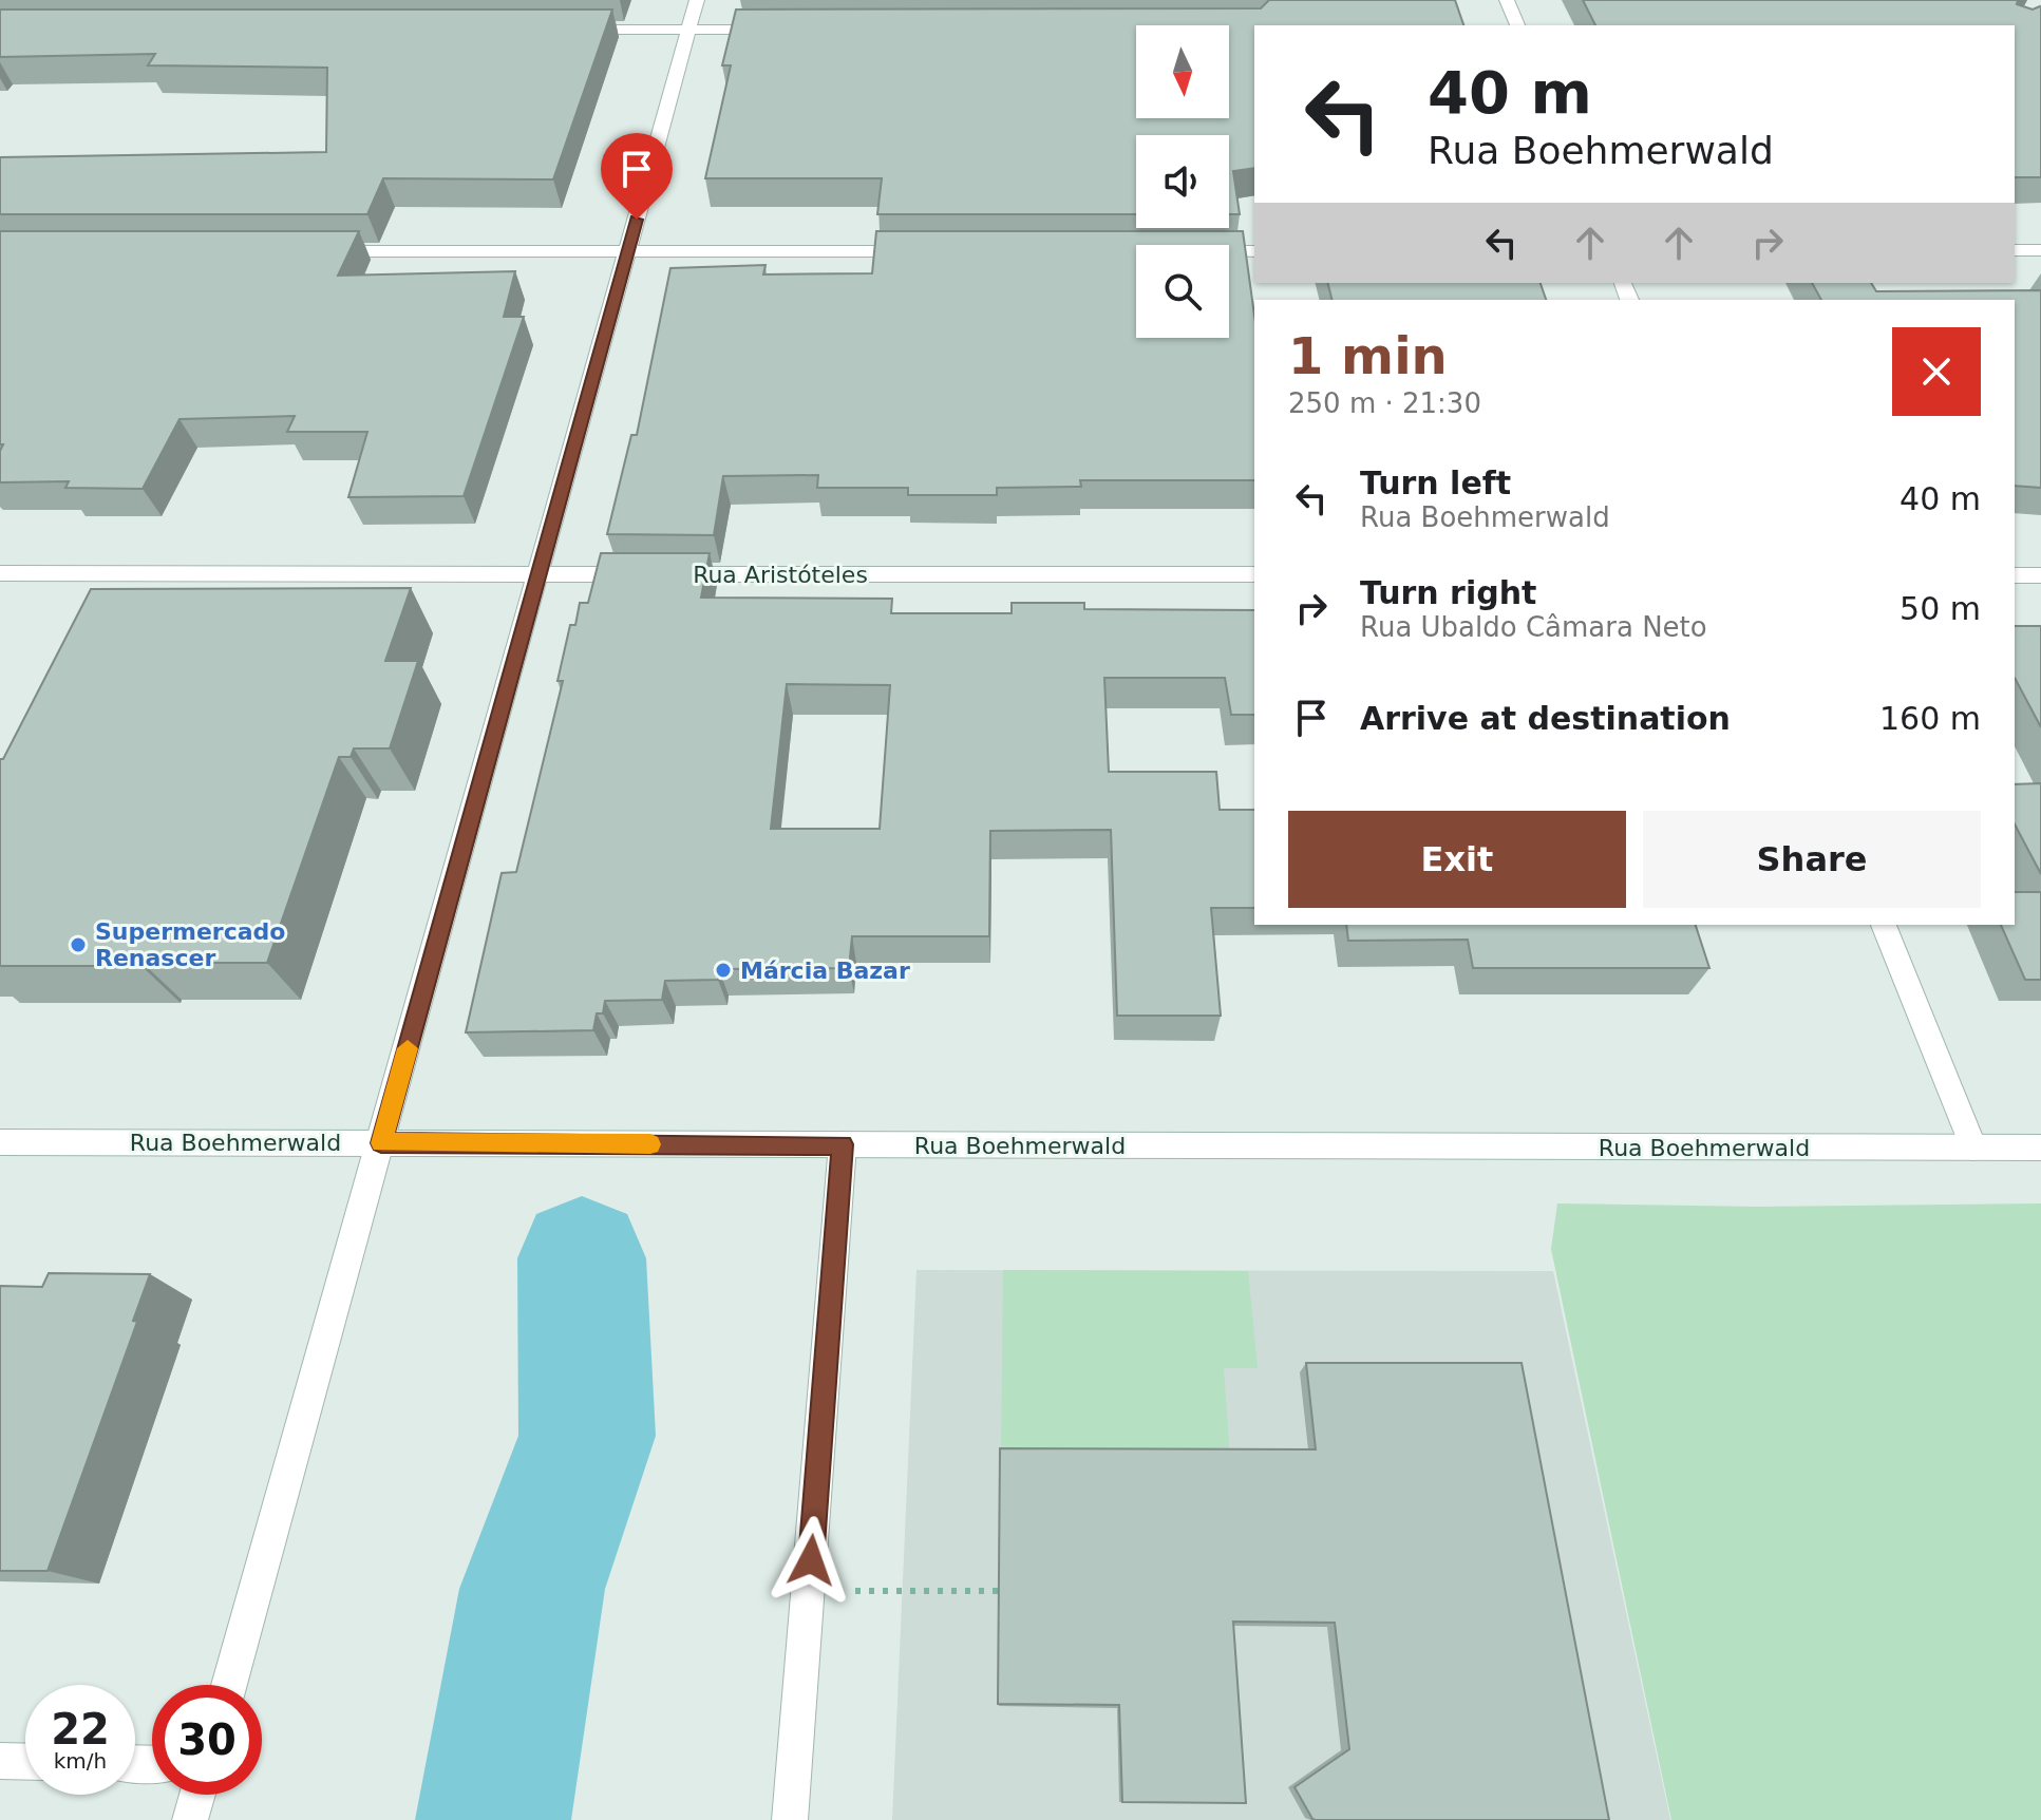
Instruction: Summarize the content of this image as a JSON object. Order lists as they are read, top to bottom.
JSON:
{
  "streets": {
    "street": ["Rua Aristóteles", "Rua Boehmerwald"]
  },
  "places": ["Supermercado Renascer", "Márcia Bazar"],
  "north": "bottom",
  "page": {
    "turn": ["40 m", "Rua Boehmerwald"],
    "heading": ["1 min", "250 m · 21:30"],
    "list": [
      {
        "name": "Turn left",
        "note": "Rua Boehmerwald",
        "value": "40 m"
      },
      {
        "name": "Turn right",
        "note": "Rua Ubaldo Câmara Neto",
        "value": "50 m"
      },
      {
        "name": "Arrive at destination",
        "value": "160 m"
      }
    ],
    "buttons": ["Exit", "Share"],
    "speed": "22 km/h",
    "limit": "30"
  }
}
